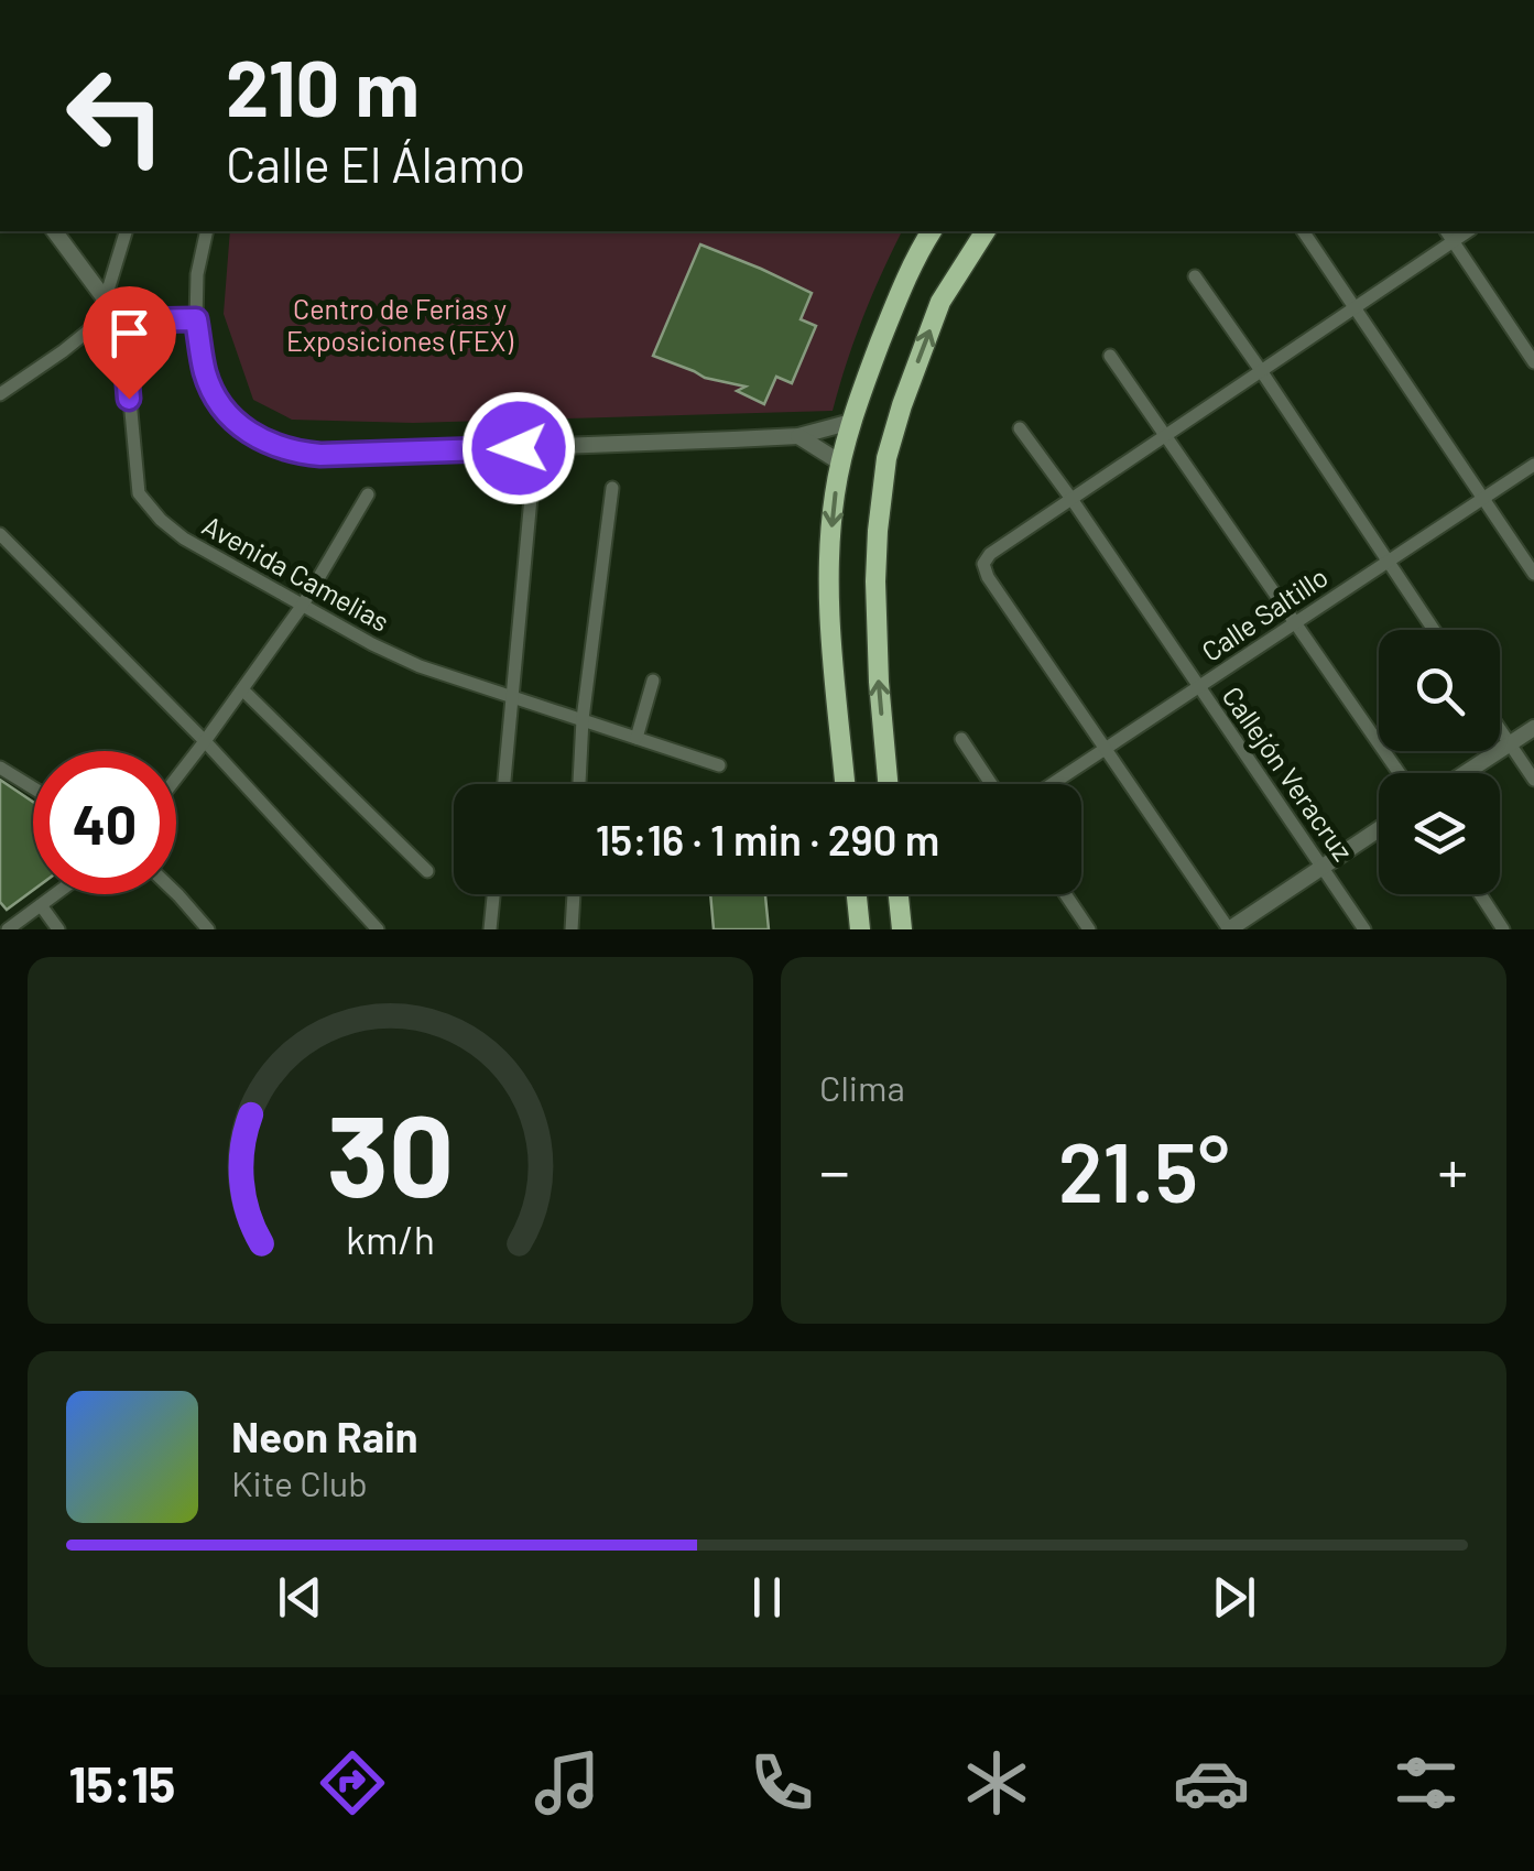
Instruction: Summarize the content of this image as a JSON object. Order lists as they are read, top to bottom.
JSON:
{
  "streets": {
    "street": ["Avenida Camelias", "Calle Saltillo", "Callejón Veracruz"]
  },
  "crossings": [
    ["Calle Saltillo", "Callejón Veracruz"]
  ],
  "parks": ["Centro de Ferias y Exposiciones (FEX)"],
  "page": {
    "turn": ["210 m", "Calle El Álamo"],
    "limit": "40",
    "trip": "15:16 · 1 min · 290 m",
    "tile": "Clima",
    "heat": ["−", "21.5°", "+"],
    "song": ["Neon Rain", "Kite Club"],
    "tabs": "15:15",
    "gauge": ["30", "km/h"]
  }
}
